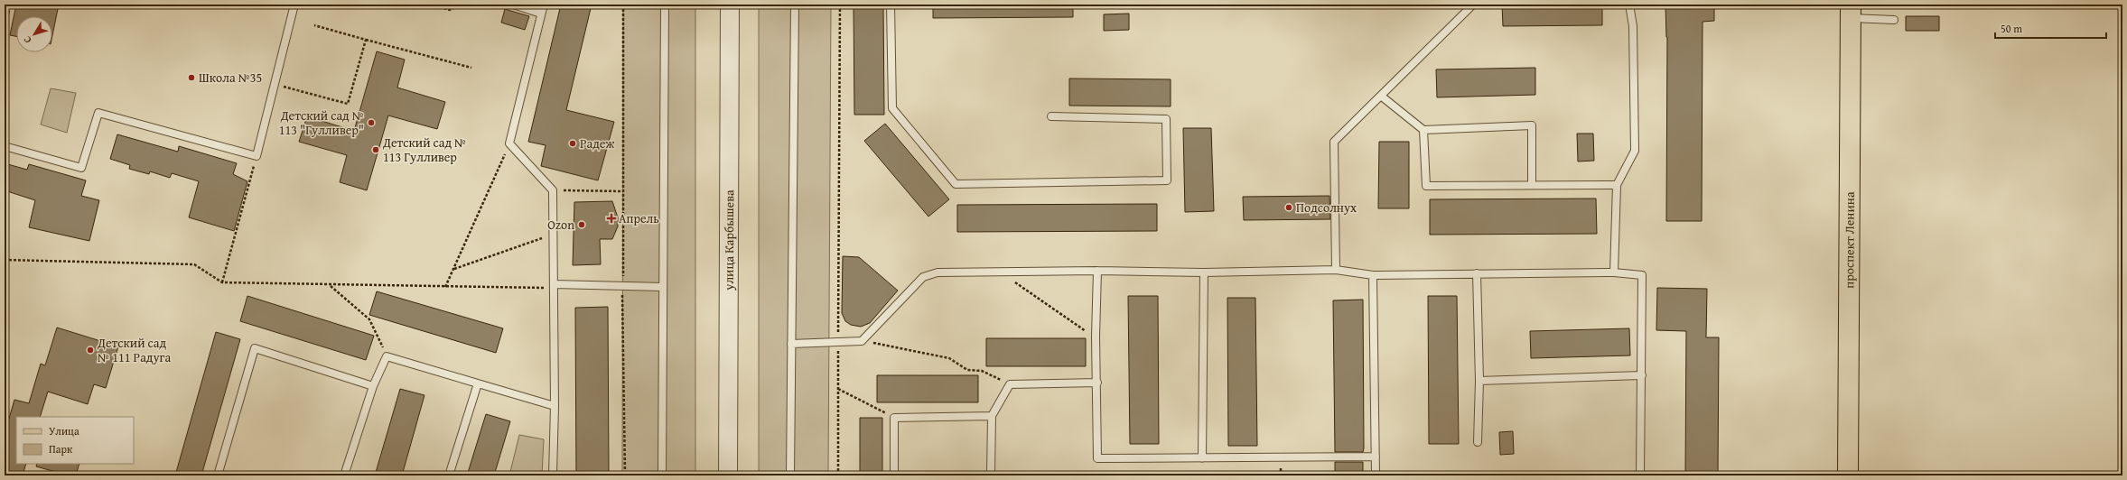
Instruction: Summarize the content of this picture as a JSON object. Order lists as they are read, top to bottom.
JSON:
{
  "streets": {
    "main road": ["проспект Ленина"],
    "street": ["улица Карбышева"]
  },
  "places": {
    "other": [
      "Школа №35",
      "Детский сад № 113 \"Гулливер\"",
      "Радеж",
      "Детский сад № 113 Гулливер",
      "Подсолнух",
      "Ozon",
      "Детский сад № 111 Радуга"
    ],
    "health": ["Апрель"]
  },
  "legend": ["Улица", "Парк"],
  "scale_bar": "50 m",
  "north": "bottom left"
}
